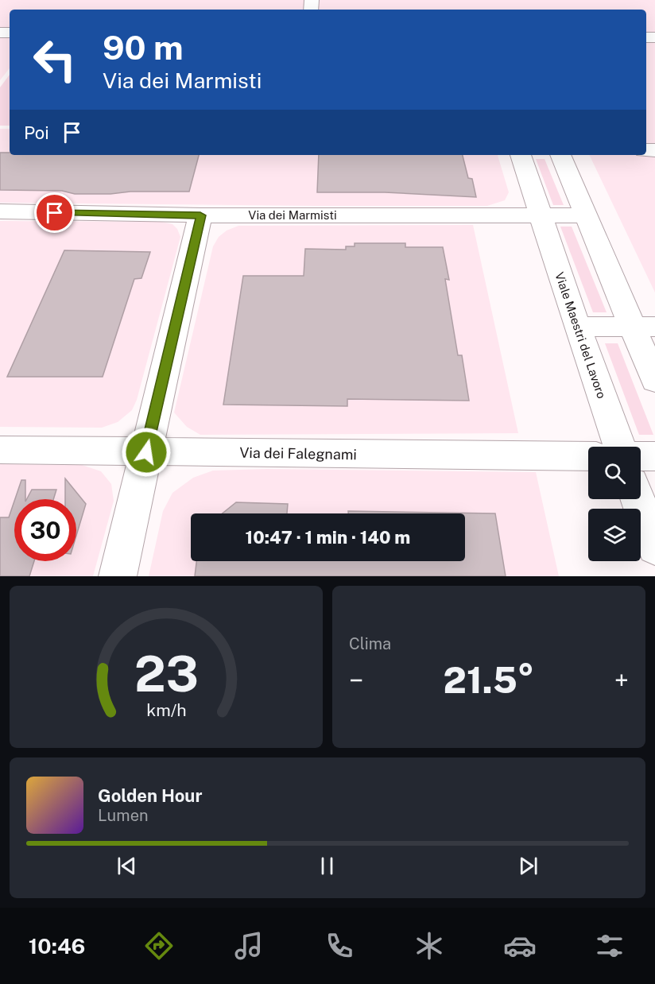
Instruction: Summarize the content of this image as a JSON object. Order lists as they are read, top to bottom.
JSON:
{
  "streets": {
    "street": ["Via dei Marmisti", "Viale Maestri del Lavoro", "Via dei Falegnami"]
  },
  "crossings": [
    ["Via dei Marmisti", "Viale Maestri del Lavoro"]
  ],
  "page": {
    "turn": ["90 m", "Via dei Marmisti"],
    "then": "Poi",
    "limit": "30",
    "trip": "10:47 · 1 min · 140 m",
    "tile": "Clima",
    "heat": ["−", "21.5°", "+"],
    "song": ["Golden Hour", "Lumen"],
    "tabs": "10:46",
    "gauge": ["23", "km/h"]
  }
}
